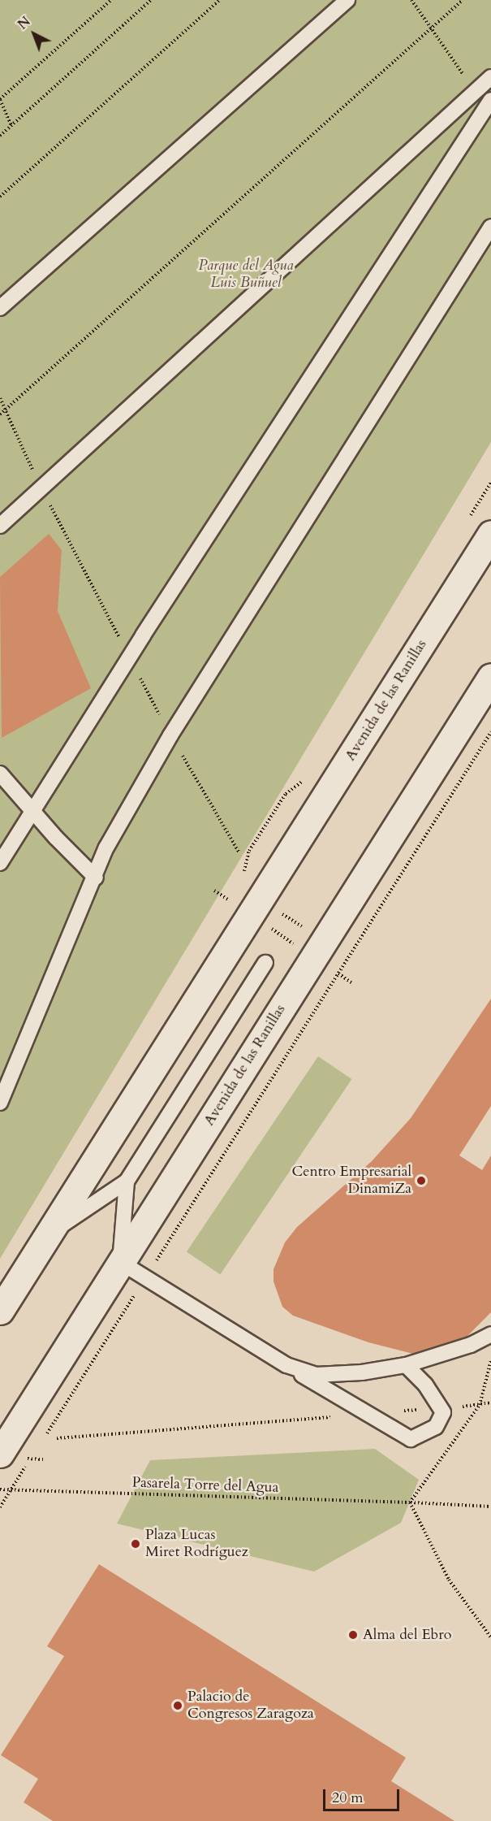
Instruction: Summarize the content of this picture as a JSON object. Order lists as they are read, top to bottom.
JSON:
{
  "streets": {
    "main road": ["Avenida de las Ranillas"],
    "path": ["Pasarela Torre del Agua"]
  },
  "parks": ["Parque del Agua Luis Buñuel"],
  "places": [
    "Centro Empresarial DinamiZa",
    "Plaza Lucas Miret Rodríguez",
    "Alma del Ebro",
    "Palacio de Congresos Zaragoza"
  ],
  "scale_bar": "20 m",
  "north": "top left"
}
